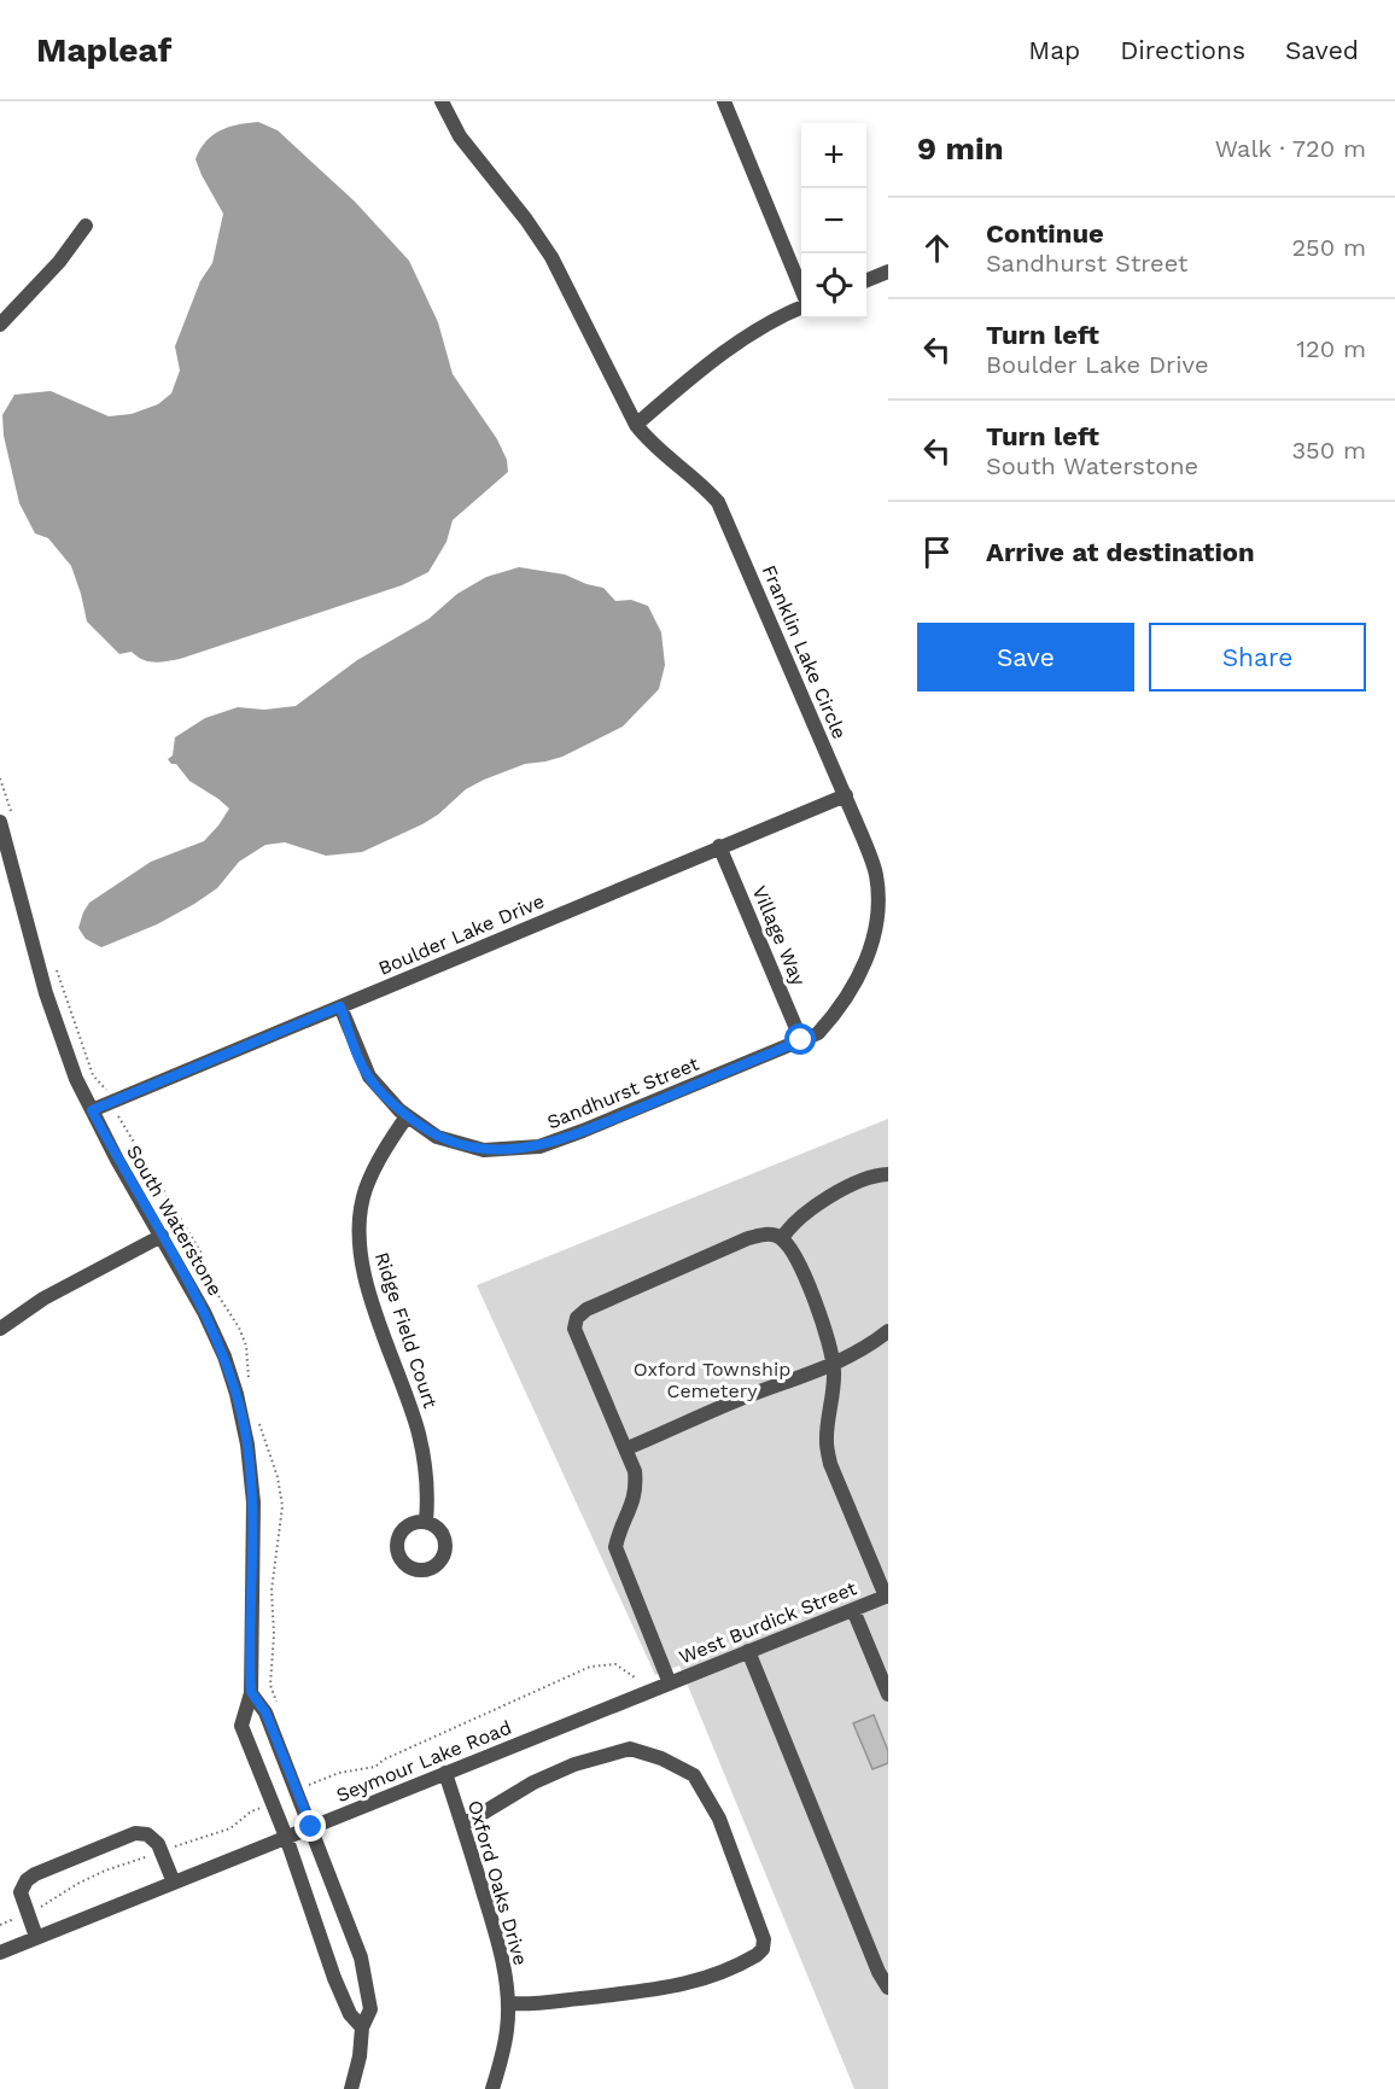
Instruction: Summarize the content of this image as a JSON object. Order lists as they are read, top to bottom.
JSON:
{
  "streets": {
    "street": [
      "Franklin Lake Circle",
      "Boulder Lake Drive",
      "Village Way",
      "Sandhurst Street",
      "South Waterstone",
      "Ridge Field Court",
      "West Burdick Street",
      "Seymour Lake Road",
      "Oxford Oaks Drive"
    ]
  },
  "crossings": [
    ["Franklin Lake Circle", "Boulder Lake Drive"],
    ["Franklin Lake Circle", "Sandhurst Street"],
    ["Boulder Lake Drive", "Village Way"],
    ["Boulder Lake Drive", "Sandhurst Street"],
    ["Boulder Lake Drive", "South Waterstone"],
    ["Village Way", "Sandhurst Street"],
    ["Sandhurst Street", "Ridge Field Court"],
    ["South Waterstone", "Seymour Lake Road"],
    ["West Burdick Street", "Seymour Lake Road"],
    ["Seymour Lake Road", "Oxford Oaks Drive"]
  ],
  "parks": ["Oxford Township Cemetery"],
  "page": {
    "header": "Mapleaf",
    "nav": ["Map", "Directions", "Saved"],
    "heading": ["9 min", "Walk · 720 m"],
    "map_buttons": ["+", "−"],
    "list": [
      ["Continue", "Sandhurst Street", "250 m"],
      ["Turn left", "Boulder Lake Drive", "120 m"],
      ["Turn left", "South Waterstone", "350 m"],
      "Arrive at destination"
    ],
    "buttons": ["Save", "Share"]
  }
}
